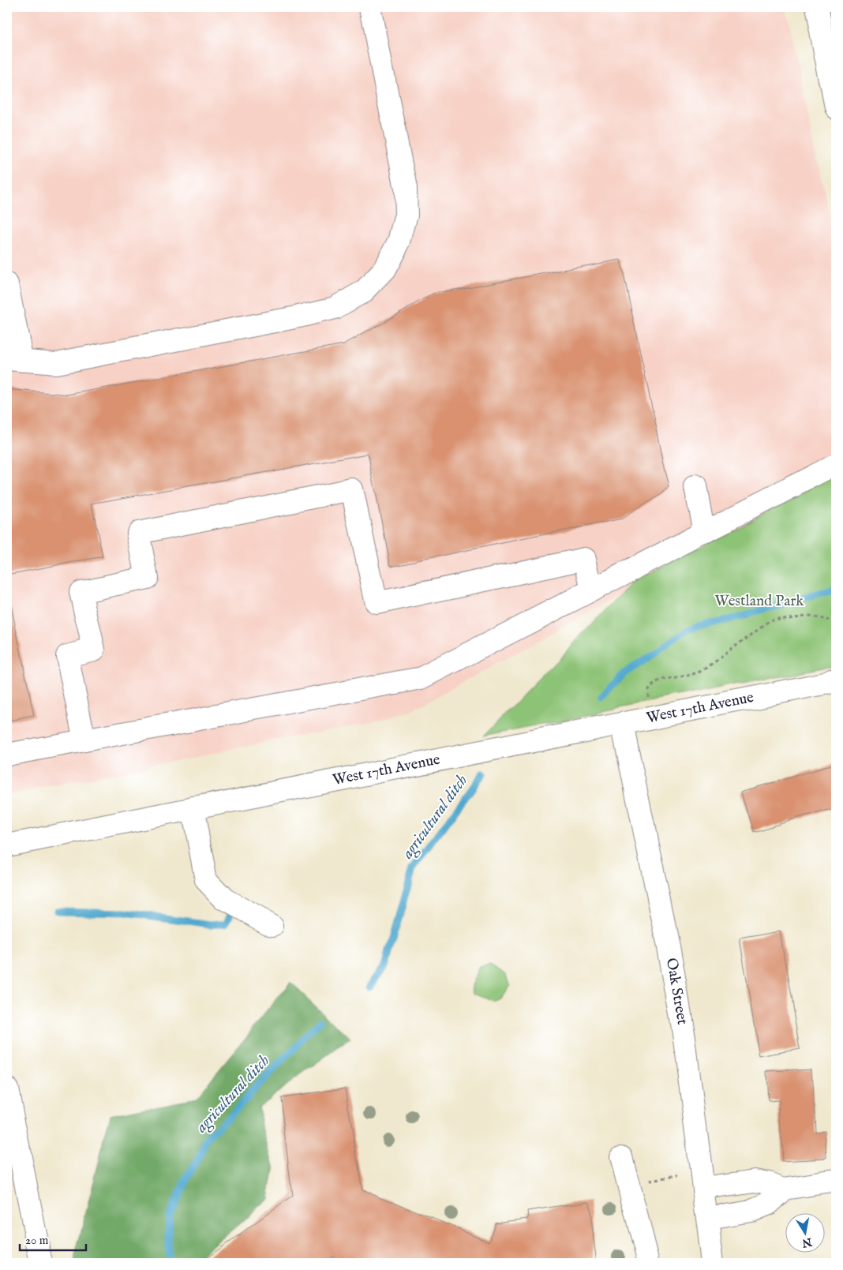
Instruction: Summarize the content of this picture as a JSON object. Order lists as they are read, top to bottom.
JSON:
{
  "streets": {
    "street": ["West 17th Avenue", "Oak Street"]
  },
  "crossings": [
    ["West 17th Avenue", "Oak Street"]
  ],
  "water": ["agricultural ditch"],
  "parks": ["Westland Park"],
  "scale_bar": "20 m",
  "north": "bottom"
}
